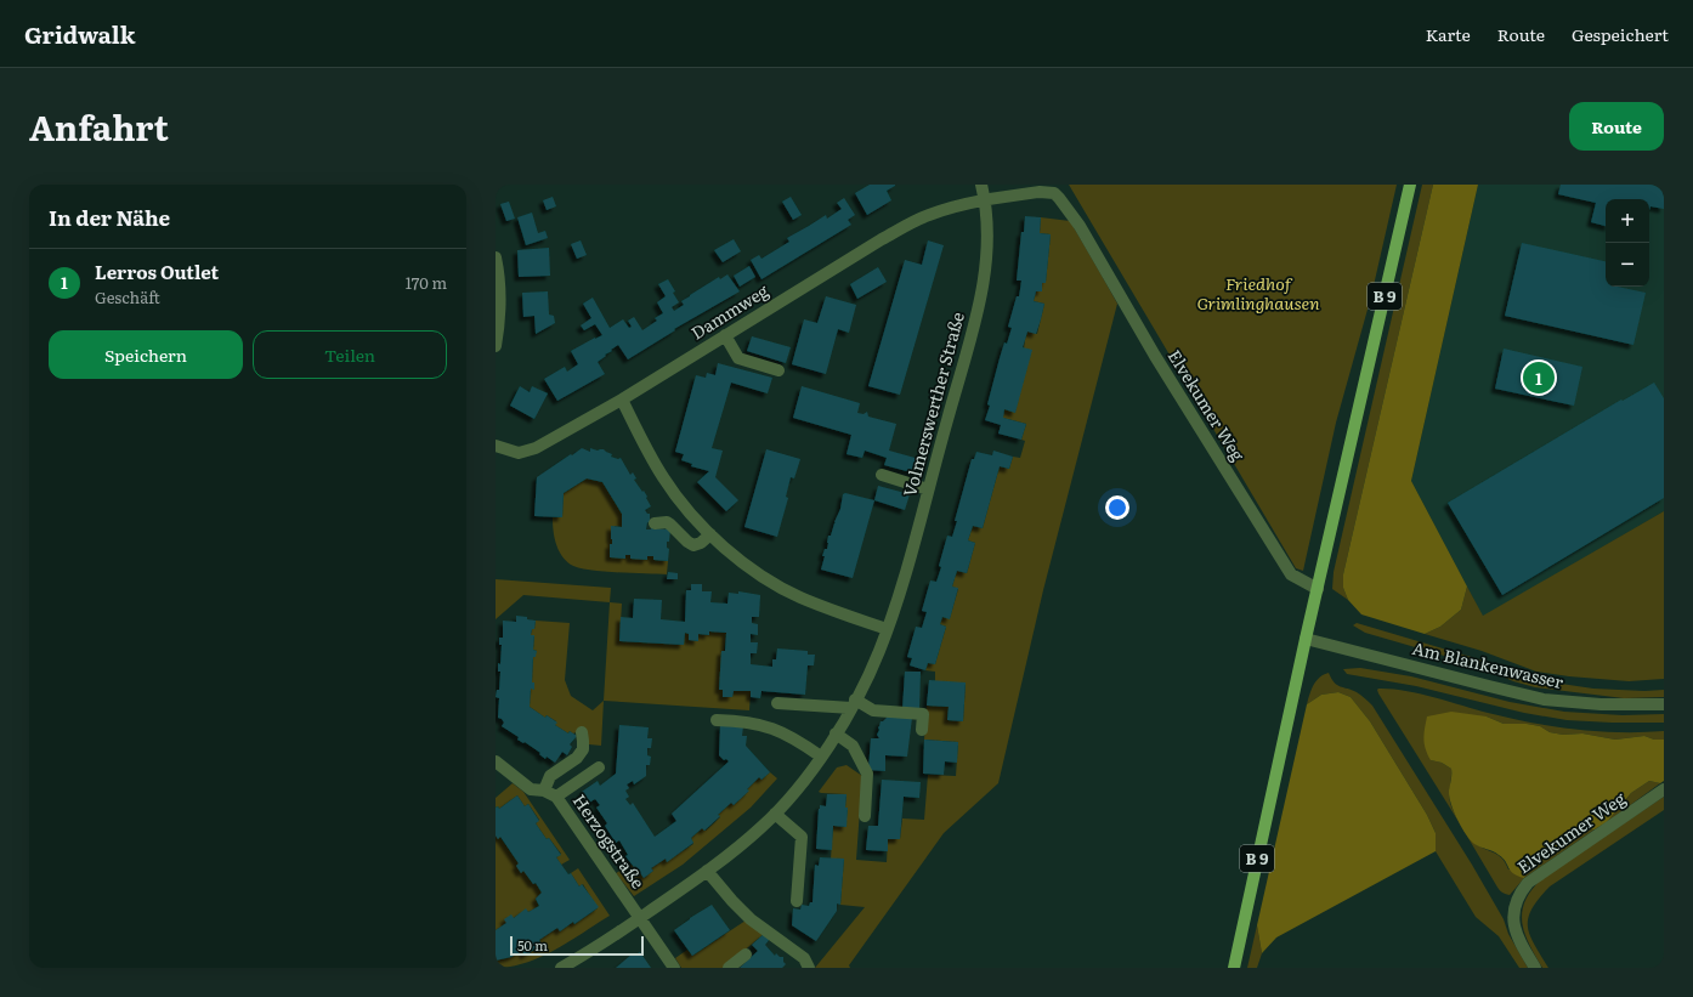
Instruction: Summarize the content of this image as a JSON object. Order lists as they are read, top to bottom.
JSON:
{
  "streets": {
    "main road": ["B 9"],
    "street": [
      "Dammweg",
      "Volmerswerther Straße",
      "Elvekumer Weg",
      "Am Blankenwasser",
      "Herzogstraße"
    ]
  },
  "crossings": [
    ["B 9", "Elvekumer Weg"],
    ["B 9", "Am Blankenwasser"],
    ["Dammweg", "Volmerswerther Straße"],
    ["Dammweg", "Elvekumer Weg"],
    ["Volmerswerther Straße", "Herzogstraße"]
  ],
  "parks": ["Friedhof Grimlinghausen"],
  "scale_bar": "50 m",
  "page": {
    "header": "Gridwalk",
    "nav": ["Karte", "Route", "Gespeichert"],
    "title": "Anfahrt",
    "buttons": [
      "Route",
      ["Speichern", "Teilen"]
    ],
    "heading": "In der Nähe",
    "map_buttons": ["+", "−"],
    "list": [
      {
        "mark": "1",
        "name": "Lerros Outlet",
        "note": "Geschäft",
        "value": "170 m"
      }
    ],
    "pins": "1",
    "scale": "50 m"
  }
}
